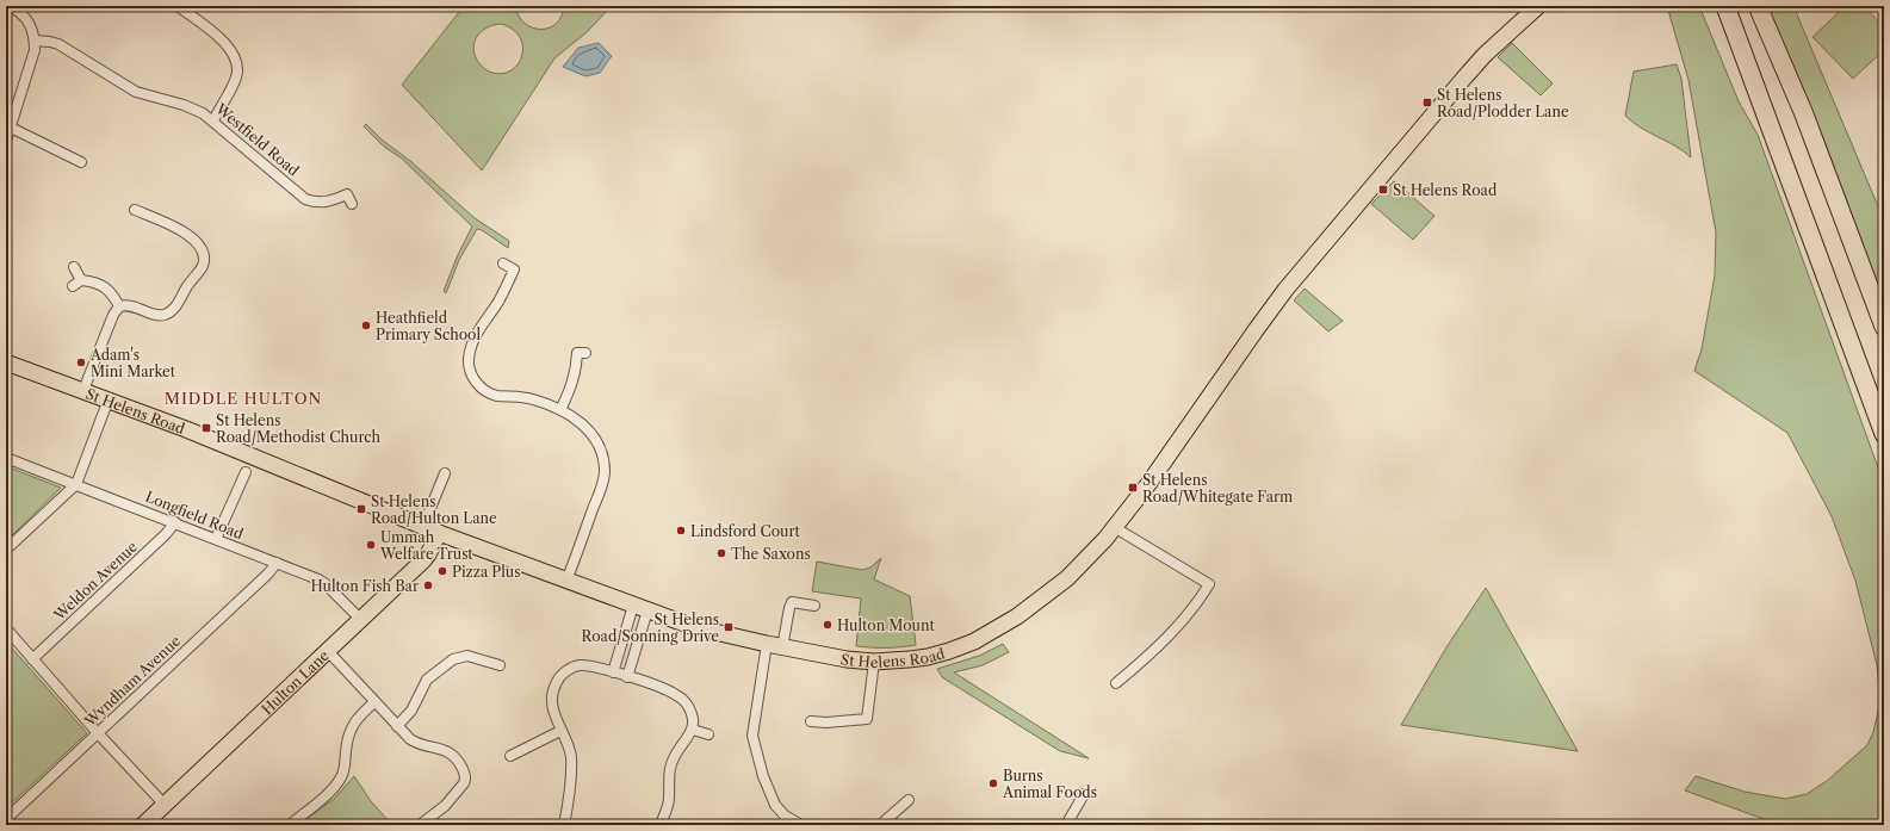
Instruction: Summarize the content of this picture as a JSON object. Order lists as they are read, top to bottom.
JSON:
{
  "streets": {
    "main road": ["St Helens Road", "Hulton Lane"],
    "street": [
      "Westfield Road",
      "Longfield Road",
      "Weldon Avenue",
      "Wyndham Avenue"
    ]
  },
  "crossings": [
    ["St Helens Road", "Hulton Lane"],
    ["Longfield Road", "Weldon Avenue"],
    ["Longfield Road", "Wyndham Avenue"],
    ["Longfield Road", "Hulton Lane"]
  ],
  "districts": ["MIDDLE HULTON"],
  "places": {
    "transit": [
      "St Helens Road/Plodder Lane",
      "St Helens Road",
      "St Helens Road/Methodist Church",
      "St Helens Road/Whitegate Farm",
      "St Helens Road/Hulton Lane",
      "St Helens Road/Sonning Drive"
    ],
    "other": [
      "Heathfield Primary School",
      "Adam's Mini Market",
      "Lindsford Court",
      "Ummah Welfare Trust",
      "The Saxons",
      "Pizza Plus",
      "Hulton Fish Bar",
      "Hulton Mount",
      "Burns Animal Foods"
    ]
  }
}
